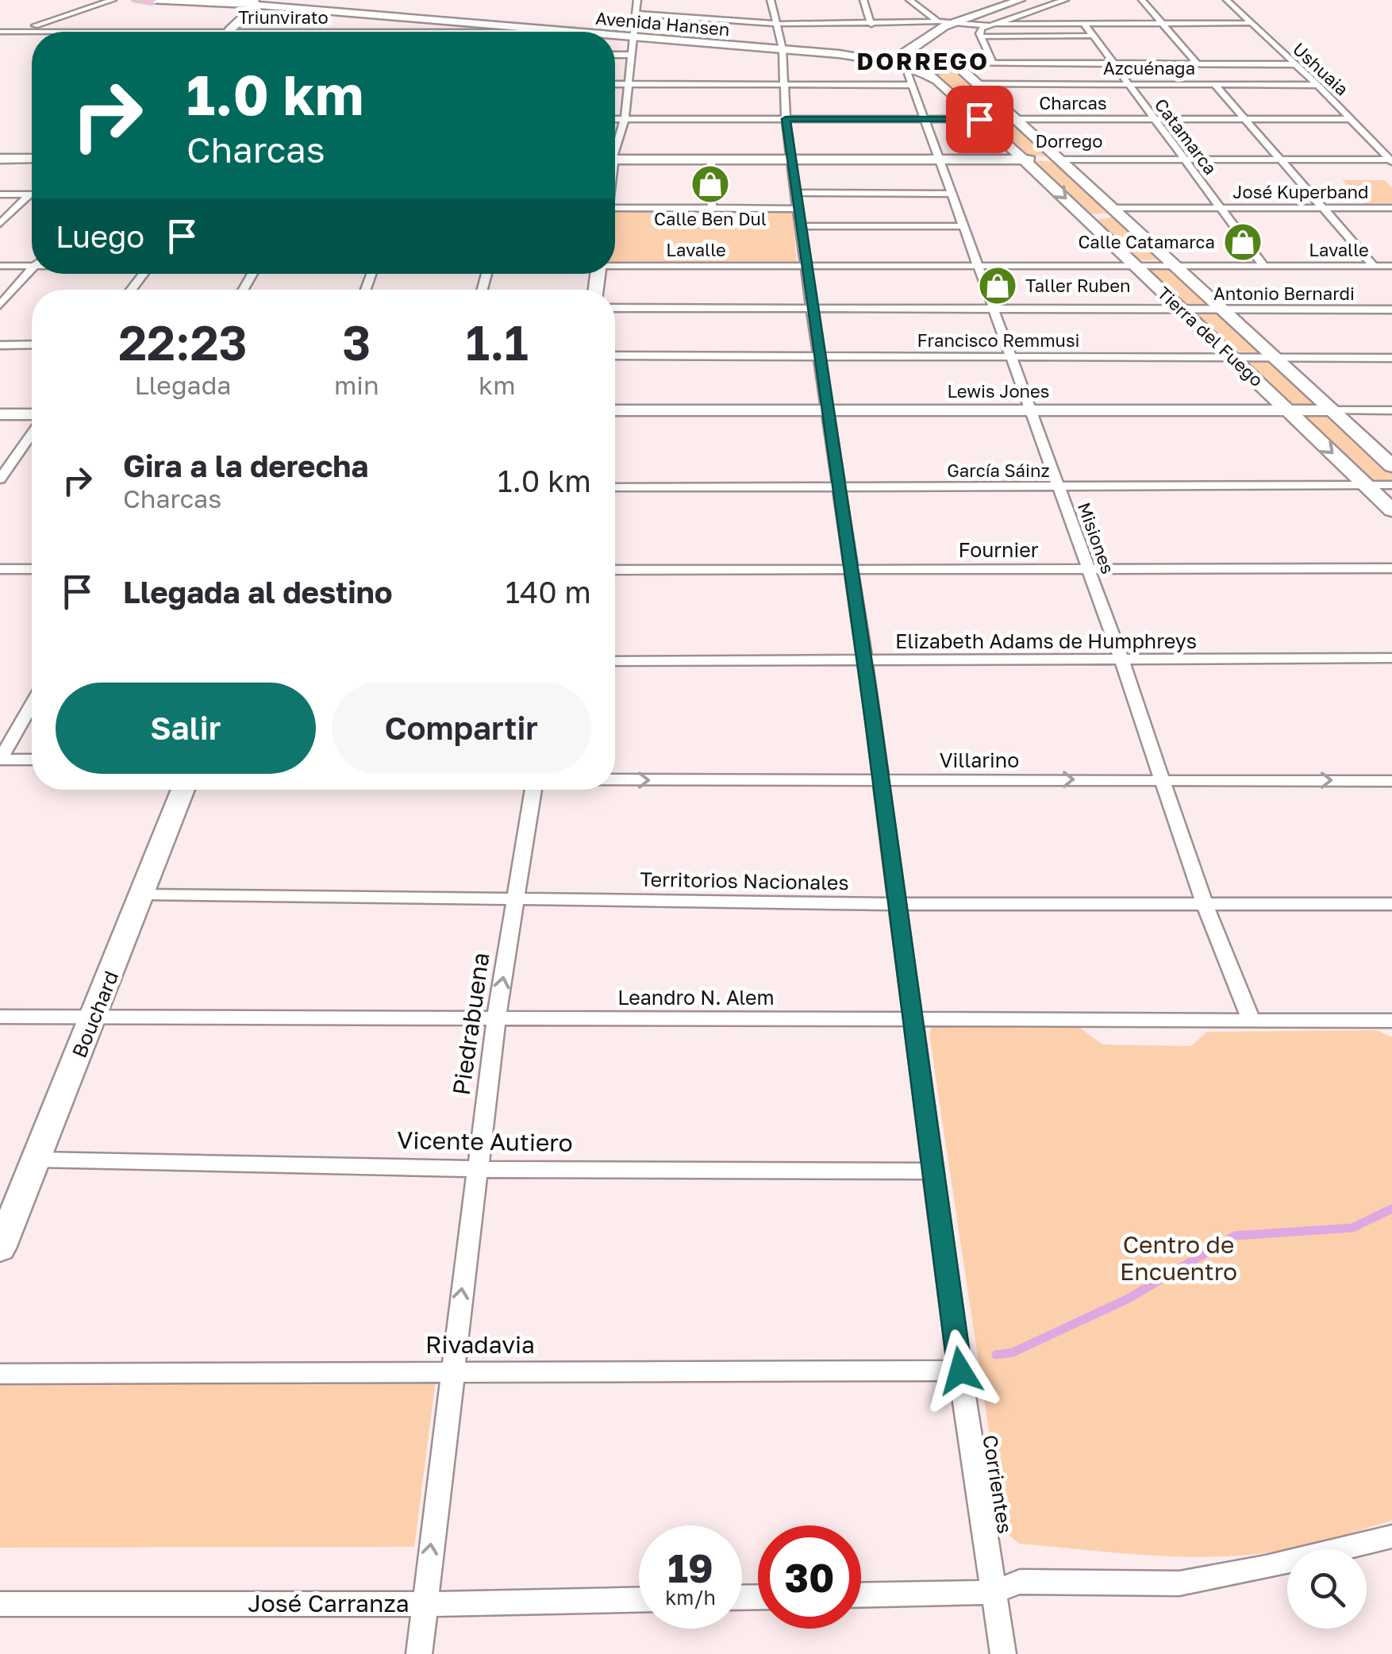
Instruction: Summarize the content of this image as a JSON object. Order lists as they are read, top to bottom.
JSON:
{
  "streets": {
    "street": [
      "Triunvirato",
      "Avenida Hansen",
      "Azcuénaga",
      "Ushuaia",
      "Charcas",
      "Catamarca",
      "Dorrego",
      "José Kuperband",
      "Lavalle",
      "Antonio Bernardi",
      "Tierra del Fuego",
      "Francisco Remmusi",
      "Lewis Jones",
      "García Sáinz",
      "Misiones",
      "Fournier",
      "Elizabeth Adams de Humphreys",
      "Villarino",
      "Territorios Nacionales",
      "Leandro N. Alem",
      "Bouchard",
      "Piedrabuena",
      "Vicente Autiero",
      "Rivadavia",
      "Corrientes",
      "José Carranza"
    ]
  },
  "crossings": [
    ["Triunvirato", "Avenida Hansen"],
    ["Avenida Hansen", "Tierra del Fuego"],
    ["Avenida Hansen", "Corrientes"],
    ["Azcuénaga", "Ushuaia"],
    ["Azcuénaga", "Catamarca"],
    ["Azcuénaga", "Tierra del Fuego"],
    ["Ushuaia", "Charcas"],
    ["Ushuaia", "Dorrego"],
    ["Charcas", "Catamarca"],
    ["Charcas", "Tierra del Fuego"],
    ["Charcas", "Misiones"],
    ["Charcas", "Corrientes"],
    ["Catamarca", "Dorrego"],
    ["Catamarca", "José Kuperband"],
    ["Catamarca", "Lavalle"],
    ["Dorrego", "Tierra del Fuego"],
    ["Dorrego", "Misiones"],
    ["Dorrego", "Corrientes"],
    ["José Kuperband", "Tierra del Fuego"],
    ["Lavalle", "Tierra del Fuego"],
    ["Lavalle", "Misiones"],
    ["Lavalle", "Corrientes"],
    ["Antonio Bernardi", "Tierra del Fuego"],
    ["Antonio Bernardi", "Misiones"],
    ["Antonio Bernardi", "Corrientes"],
    ["Tierra del Fuego", "Francisco Remmusi"],
    ["Tierra del Fuego", "Lewis Jones"],
    ["Tierra del Fuego", "García Sáinz"],
    ["Tierra del Fuego", "Misiones"],
    ["Francisco Remmusi", "Misiones"],
    ["Francisco Remmusi", "Corrientes"],
    ["Lewis Jones", "Misiones"],
    ["Lewis Jones", "Corrientes"],
    ["García Sáinz", "Misiones"],
    ["García Sáinz", "Corrientes"],
    ["Misiones", "Fournier"],
    ["Misiones", "Elizabeth Adams de Humphreys"],
    ["Misiones", "Villarino"],
    ["Misiones", "Territorios Nacionales"],
    ["Misiones", "Leandro N. Alem"],
    ["Fournier", "Corrientes"],
    ["Elizabeth Adams de Humphreys", "Corrientes"],
    ["Villarino", "Corrientes"],
    ["Territorios Nacionales", "Bouchard"],
    ["Territorios Nacionales", "Piedrabuena"],
    ["Territorios Nacionales", "Corrientes"],
    ["Leandro N. Alem", "Bouchard"],
    ["Leandro N. Alem", "Piedrabuena"],
    ["Leandro N. Alem", "Corrientes"],
    ["Bouchard", "Vicente Autiero"],
    ["Piedrabuena", "Vicente Autiero"],
    ["Piedrabuena", "Rivadavia"],
    ["Piedrabuena", "José Carranza"],
    ["Vicente Autiero", "Corrientes"],
    ["Rivadavia", "Corrientes"]
  ],
  "one_way": ["Villarino", "Piedrabuena"],
  "districts": ["DORREGO"],
  "parks": ["Centro de Encuentro"],
  "places": {
    "shop": ["Calle Ben Dul", "Calle Catamarca", "Taller Ruben"]
  },
  "page": {
    "turn": ["1.0 km", "Charcas"],
    "then": "Luego",
    "eta": [
      "22:23",
      "Llegada",
      "3",
      "min",
      "1.1",
      "km"
    ],
    "list": [
      {
        "name": "Gira a la derecha",
        "note": "Charcas",
        "value": "1.0 km"
      },
      {
        "name": "Llegada al destino",
        "value": "140 m"
      }
    ],
    "buttons": ["Salir", "Compartir"],
    "speed": "19 km/h",
    "limit": "30"
  }
}
